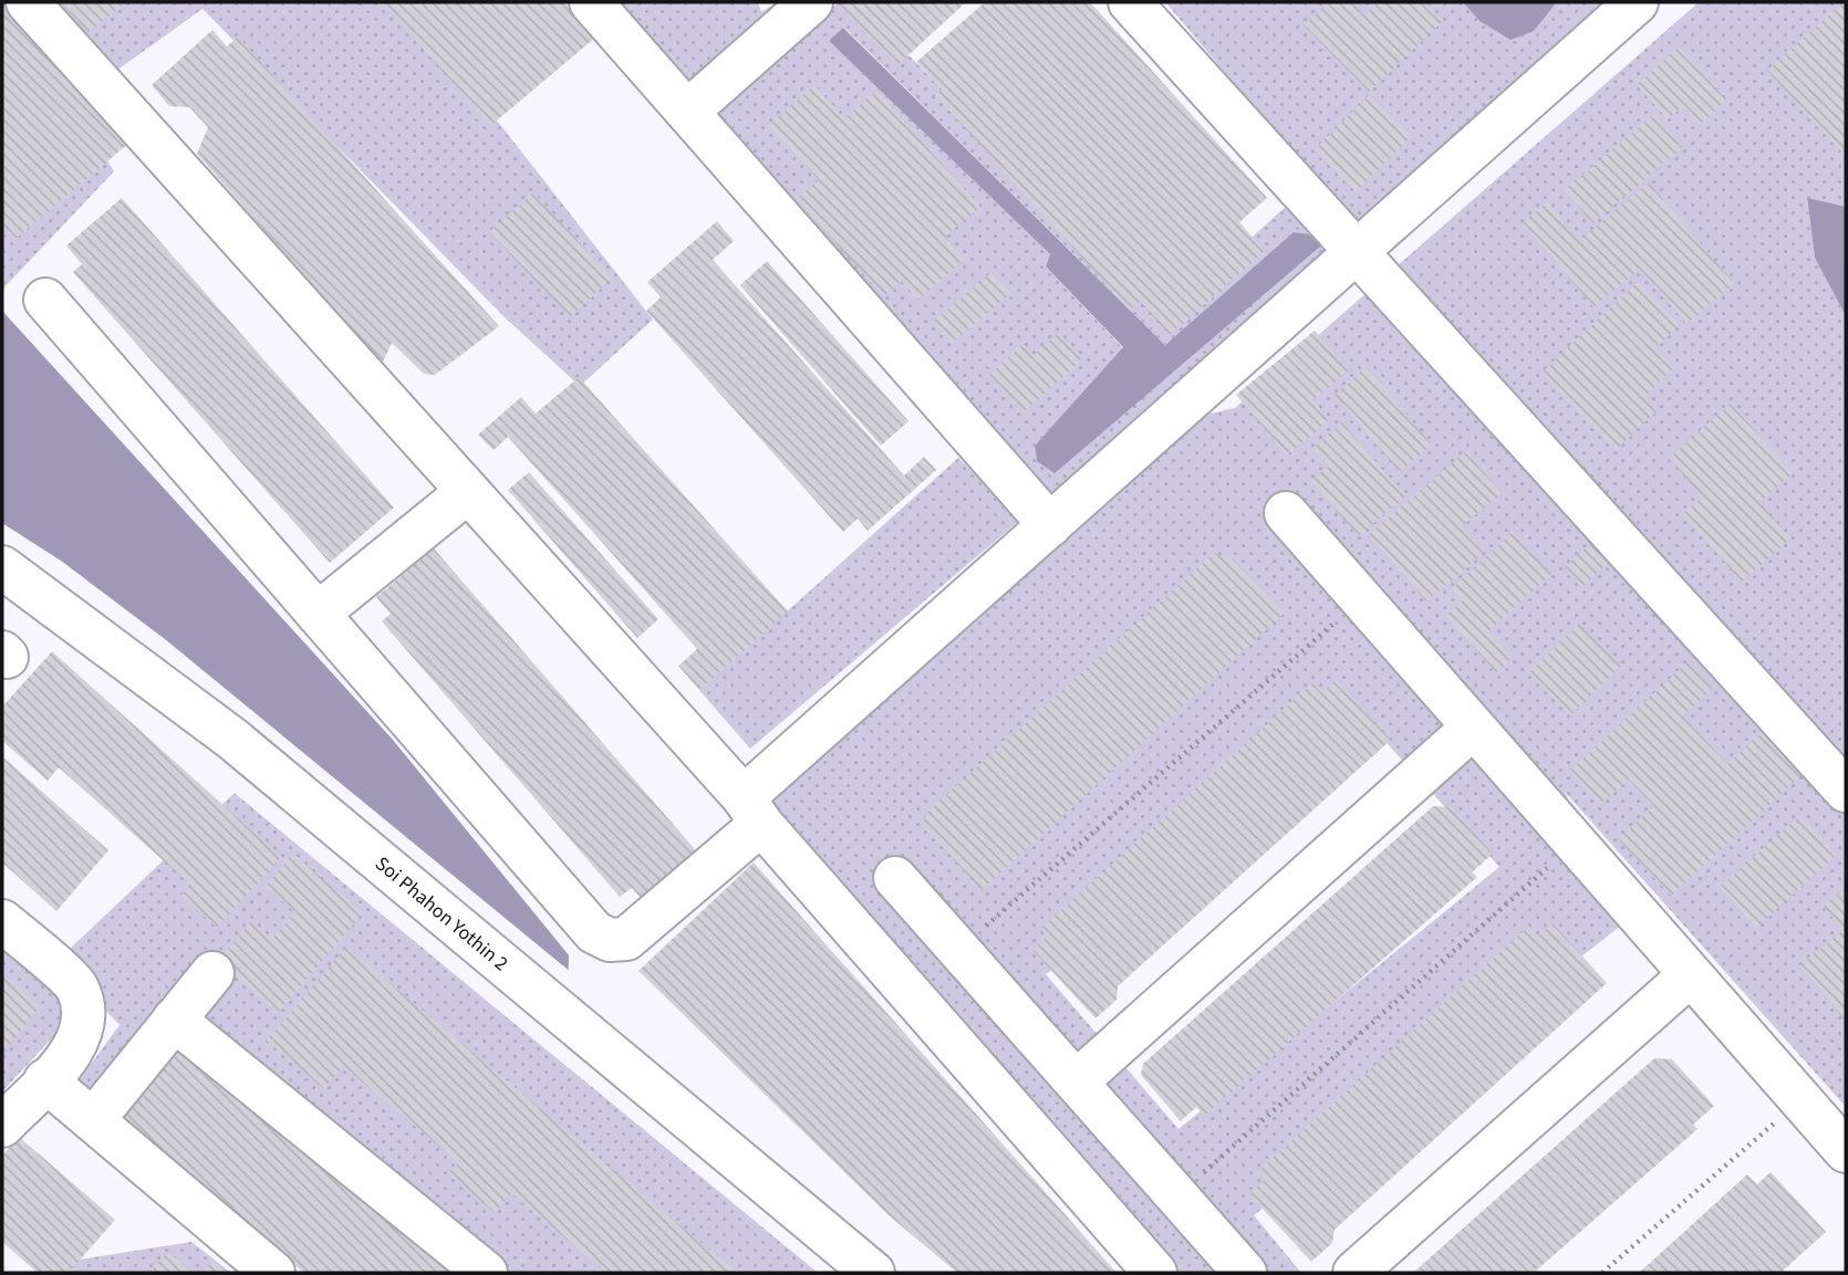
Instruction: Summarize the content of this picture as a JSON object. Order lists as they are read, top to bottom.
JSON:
{
  "streets": {
    "street": ["Soi Phahon Yothin 2"]
  }
}
